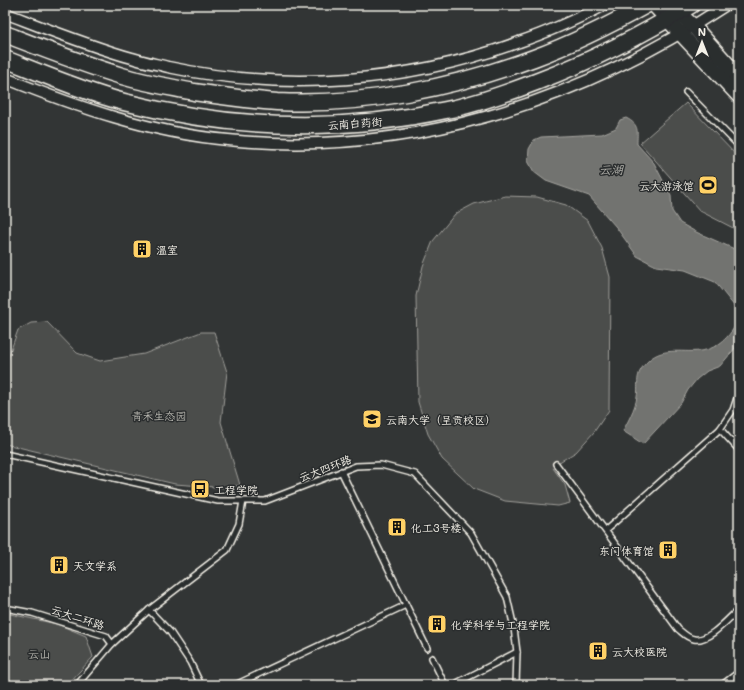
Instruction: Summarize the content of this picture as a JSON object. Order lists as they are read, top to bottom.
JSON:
{
  "streets": {
    "main road": ["云南白药街"],
    "lane": ["云大四环路", "云大二环路"]
  },
  "water": ["云湖"],
  "parks": ["青禾生态园", "云山"],
  "places": {
    "sports": ["云大游泳馆"],
    "building": [
      "温室",
      "化工3号楼",
      "东门体育馆",
      "天文学系",
      "化学科学与工程学院",
      "云大校医院"
    ],
    "school or university": ["云南大学（呈贡校区）"],
    "bus stop": ["工程学院"]
  },
  "north": "top"
}
